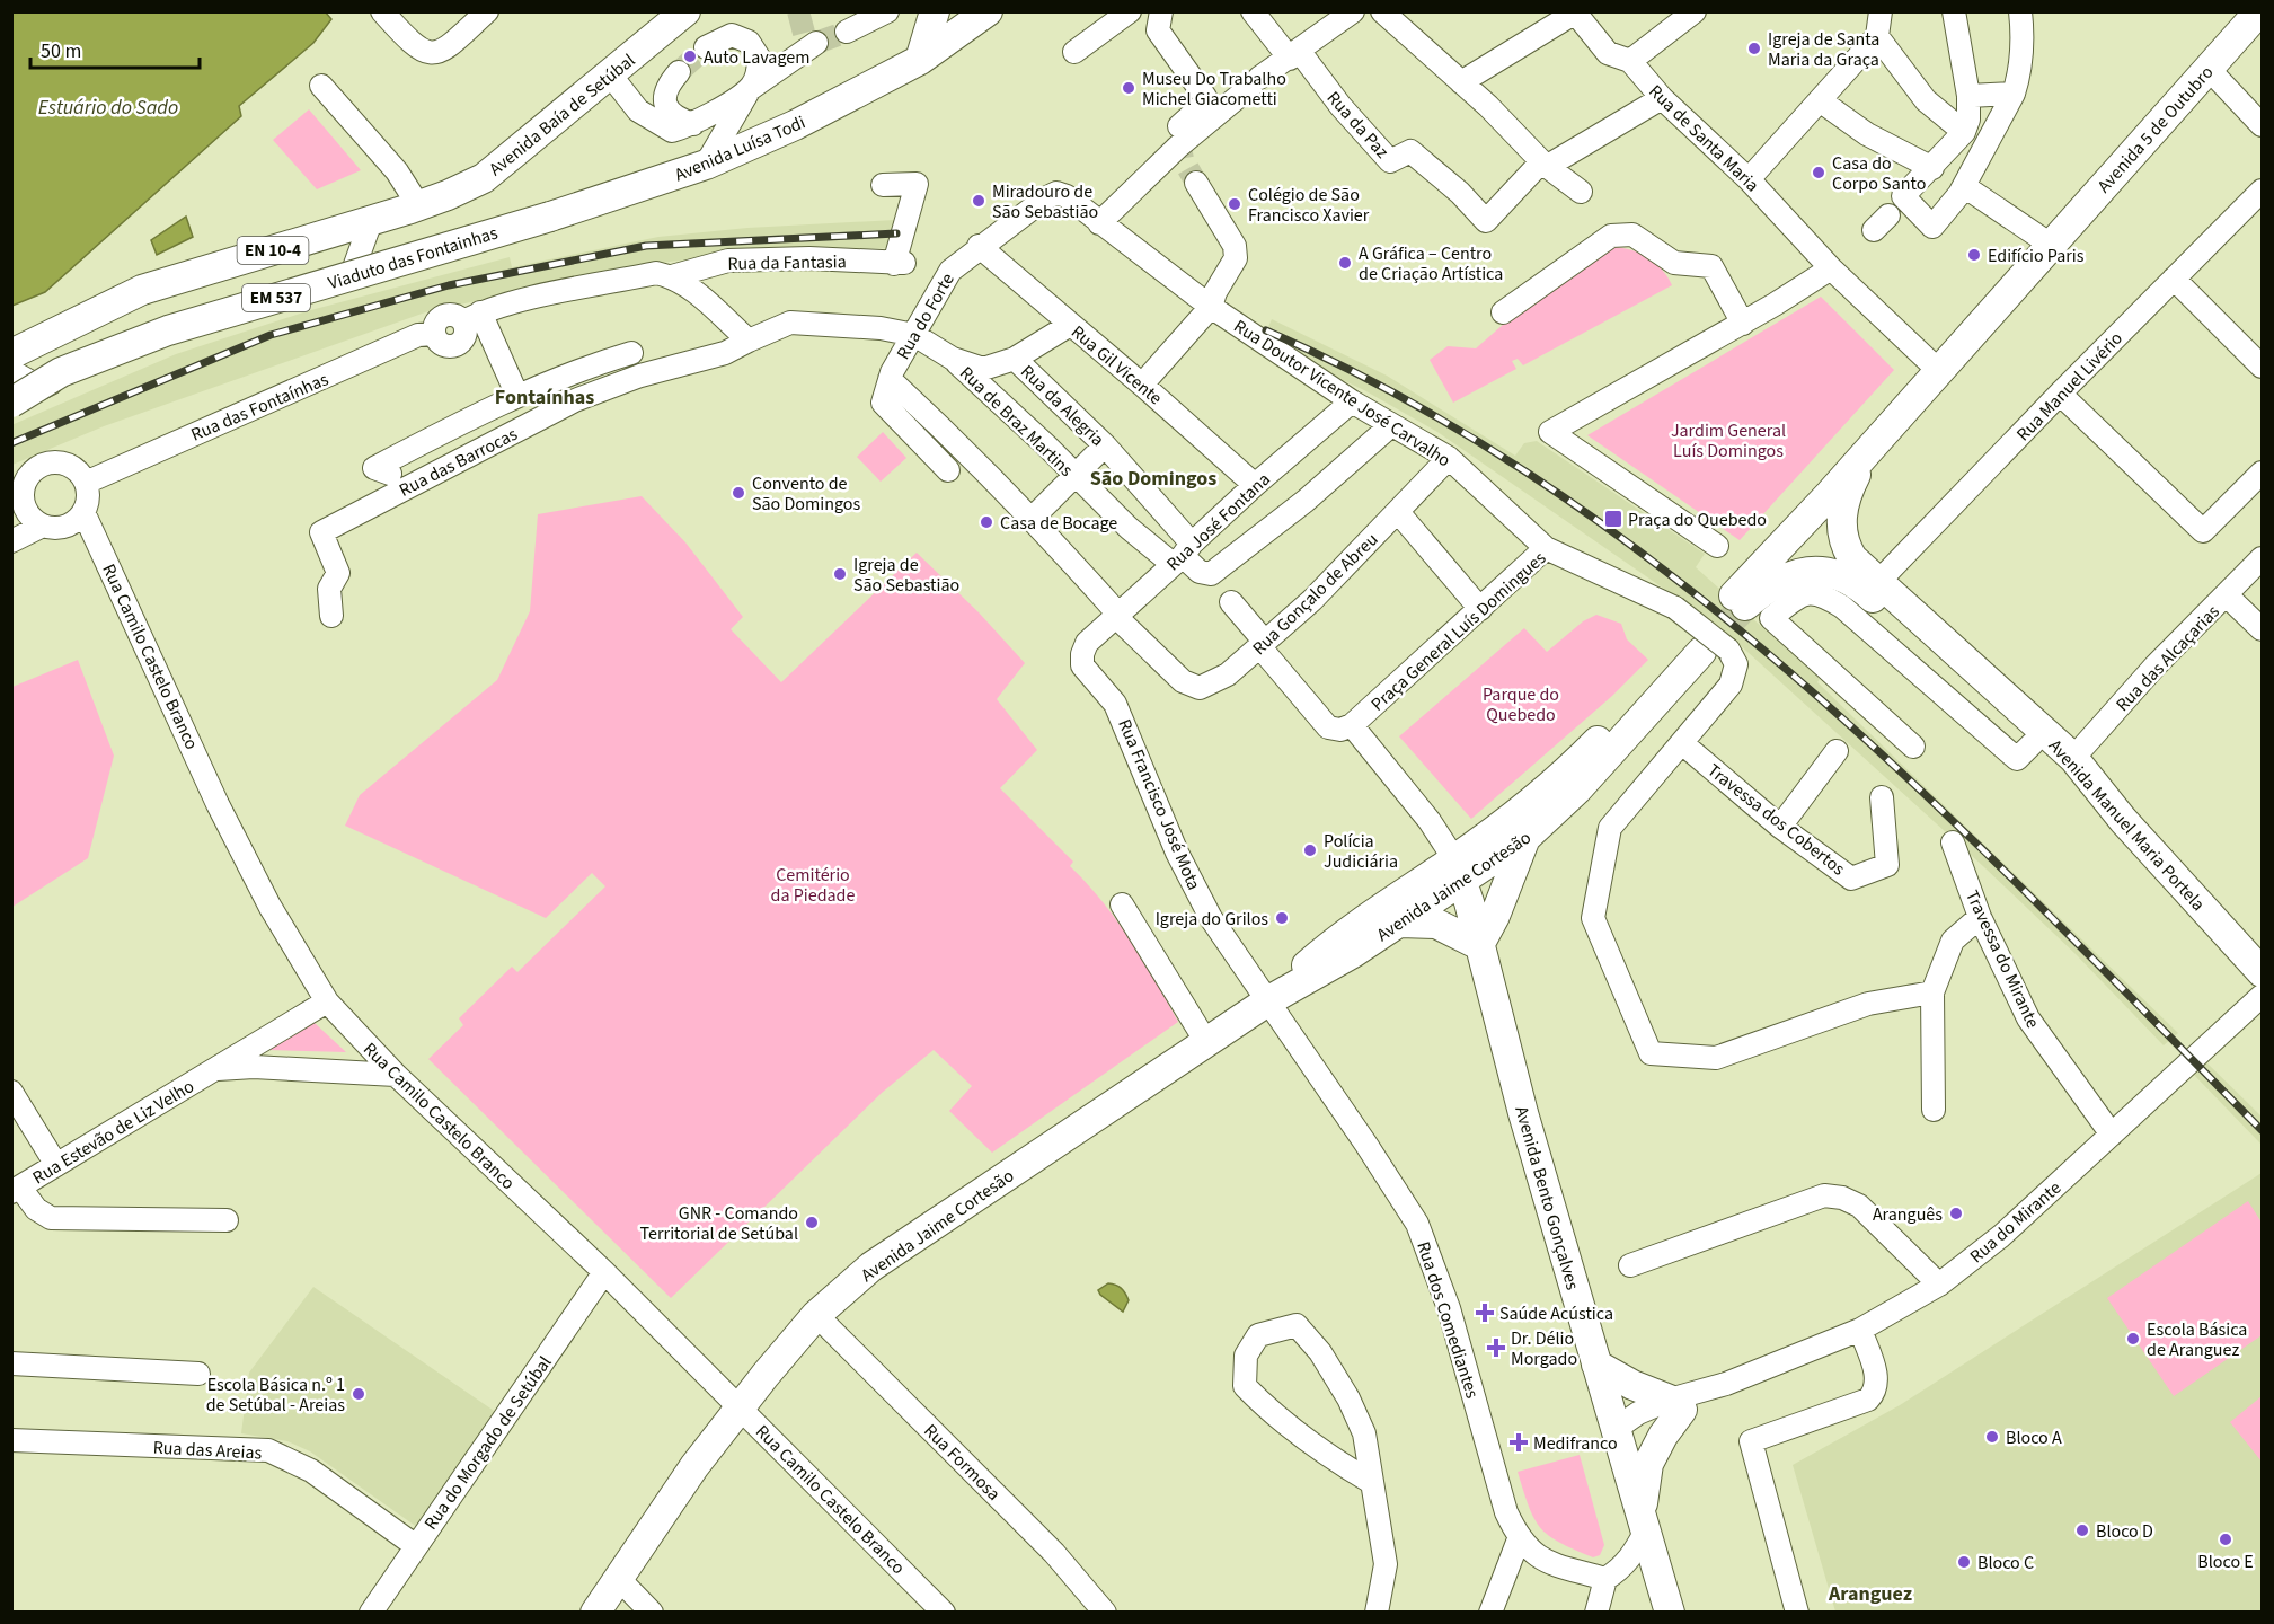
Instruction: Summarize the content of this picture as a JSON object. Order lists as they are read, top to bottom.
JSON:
{
  "streets": {
    "main road": [
      "Avenida Baía de Setúbal",
      "Avenida 5 de Outubro",
      "Avenida Luísa Todi",
      "EN 10-4",
      "Viaduto das Fontainhas",
      "EM 537",
      "Avenida Manuel Maria Portela",
      "Avenida Jaime Cortesão",
      "Avenida Bento Gonçalves"
    ],
    "street": [
      "Rua da Paz",
      "Rua de Santa Maria",
      "Rua da Fantasia",
      "Rua do Forte",
      "Rua Gil Vicente",
      "Rua Manuel Livério",
      "Rua Doutor Vicente José Carvalho",
      "Rua da Alegria",
      "Rua das Fontaínhas",
      "Rua de Braz Martins",
      "Rua das Barrocas",
      "Rua José Fontana",
      "Rua Gonçalo de Abreu",
      "Praça General Luís Domingues",
      "Rua Camilo Castelo Branco",
      "Rua das Alcaçarias",
      "Rua Francisco José Mota",
      "Travessa dos Cobertos",
      "Travessa do Mirante",
      "Rua Estevão de Liz Velho",
      "Rua do Mirante",
      "Rua dos Comediantes",
      "Rua do Morgado de Setúbal",
      "Rua das Areias",
      "Rua Formosa"
    ]
  },
  "crossings": [
    ["Avenida 5 de Outubro", "Avenida Manuel Maria Portela"],
    ["Avenida Luísa Todi", "Viaduto das Fontainhas"],
    ["Rua do Forte", "Rua Gil Vicente"],
    ["Rua do Forte", "Rua Doutor Vicente José Carvalho"],
    ["Rua do Forte", "Rua das Barrocas"],
    ["Rua Gil Vicente", "Rua José Fontana"],
    ["Rua Manuel Livério", "Avenida Manuel Maria Portela"],
    ["Rua Doutor Vicente José Carvalho", "Rua José Fontana"],
    ["Rua Doutor Vicente José Carvalho", "Rua Gonçalo de Abreu"],
    ["Rua Doutor Vicente José Carvalho", "Praça General Luís Domingues"],
    ["Rua da Alegria", "Rua de Braz Martins"],
    ["Rua da Alegria", "Rua José Fontana"],
    ["Rua das Fontaínhas", "Rua Camilo Castelo Branco"],
    ["Rua de Braz Martins", "Rua José Fontana"],
    ["Rua José Fontana", "Rua Gonçalo de Abreu"],
    ["Rua José Fontana", "Rua Francisco José Mota"],
    ["Praça General Luís Domingues", "Avenida Jaime Cortesão"],
    ["Rua Camilo Castelo Branco", "Avenida Jaime Cortesão"],
    ["Rua Camilo Castelo Branco", "Rua Estevão de Liz Velho"],
    ["Rua Camilo Castelo Branco", "Rua do Morgado de Setúbal"],
    ["Rua das Alcaçarias", "Avenida Manuel Maria Portela"],
    ["Rua Francisco José Mota", "Avenida Jaime Cortesão"],
    ["Rua Francisco José Mota", "Rua dos Comediantes"],
    ["Avenida Jaime Cortesão", "Avenida Bento Gonçalves"],
    ["Avenida Jaime Cortesão", "Rua dos Comediantes"],
    ["Avenida Jaime Cortesão", "Rua Formosa"],
    ["Travessa do Mirante", "Rua do Mirante"],
    ["Avenida Bento Gonçalves", "Rua do Mirante"],
    ["Rua do Morgado de Setúbal", "Rua das Areias"]
  ],
  "districts": ["Fontaínhas", "São Domingos", "Aranguez"],
  "water": ["Estuário do Sado"],
  "parks": ["Jardim General Luís Domingos", "Parque do Quebedo", "Cemitério da Piedade"],
  "places": {
    "other": [
      "Igreja de Santa Maria da Graça",
      "Auto Lavagem",
      "Museu Do Trabalho Michel Giacometti",
      "Casa do Corpo Santo",
      "Miradouro de São Sebastião",
      "Colégio de São Francisco Xavier",
      "Edifício Paris",
      "A Gráfica – Centro de Criação Artística",
      "Convento de São Domingos",
      "Casa de Bocage",
      "Igreja de São Sebastião",
      "Polícia Judiciária",
      "Igreja do Grilos",
      "Aranguês",
      "GNR - Comando Territorial de Setúbal",
      "Escola Básica de Aranguez",
      "Escola Básica n.º 1 de Setúbal - Areias",
      "Bloco A",
      "Bloco D",
      "Bloco E",
      "Bloco C"
    ],
    "transit": ["Praça do Quebedo"],
    "health": ["Saúde Acústica", "Dr. Délio Morgado", "Medifranco"]
  },
  "scale_bar": "50 m"
}
